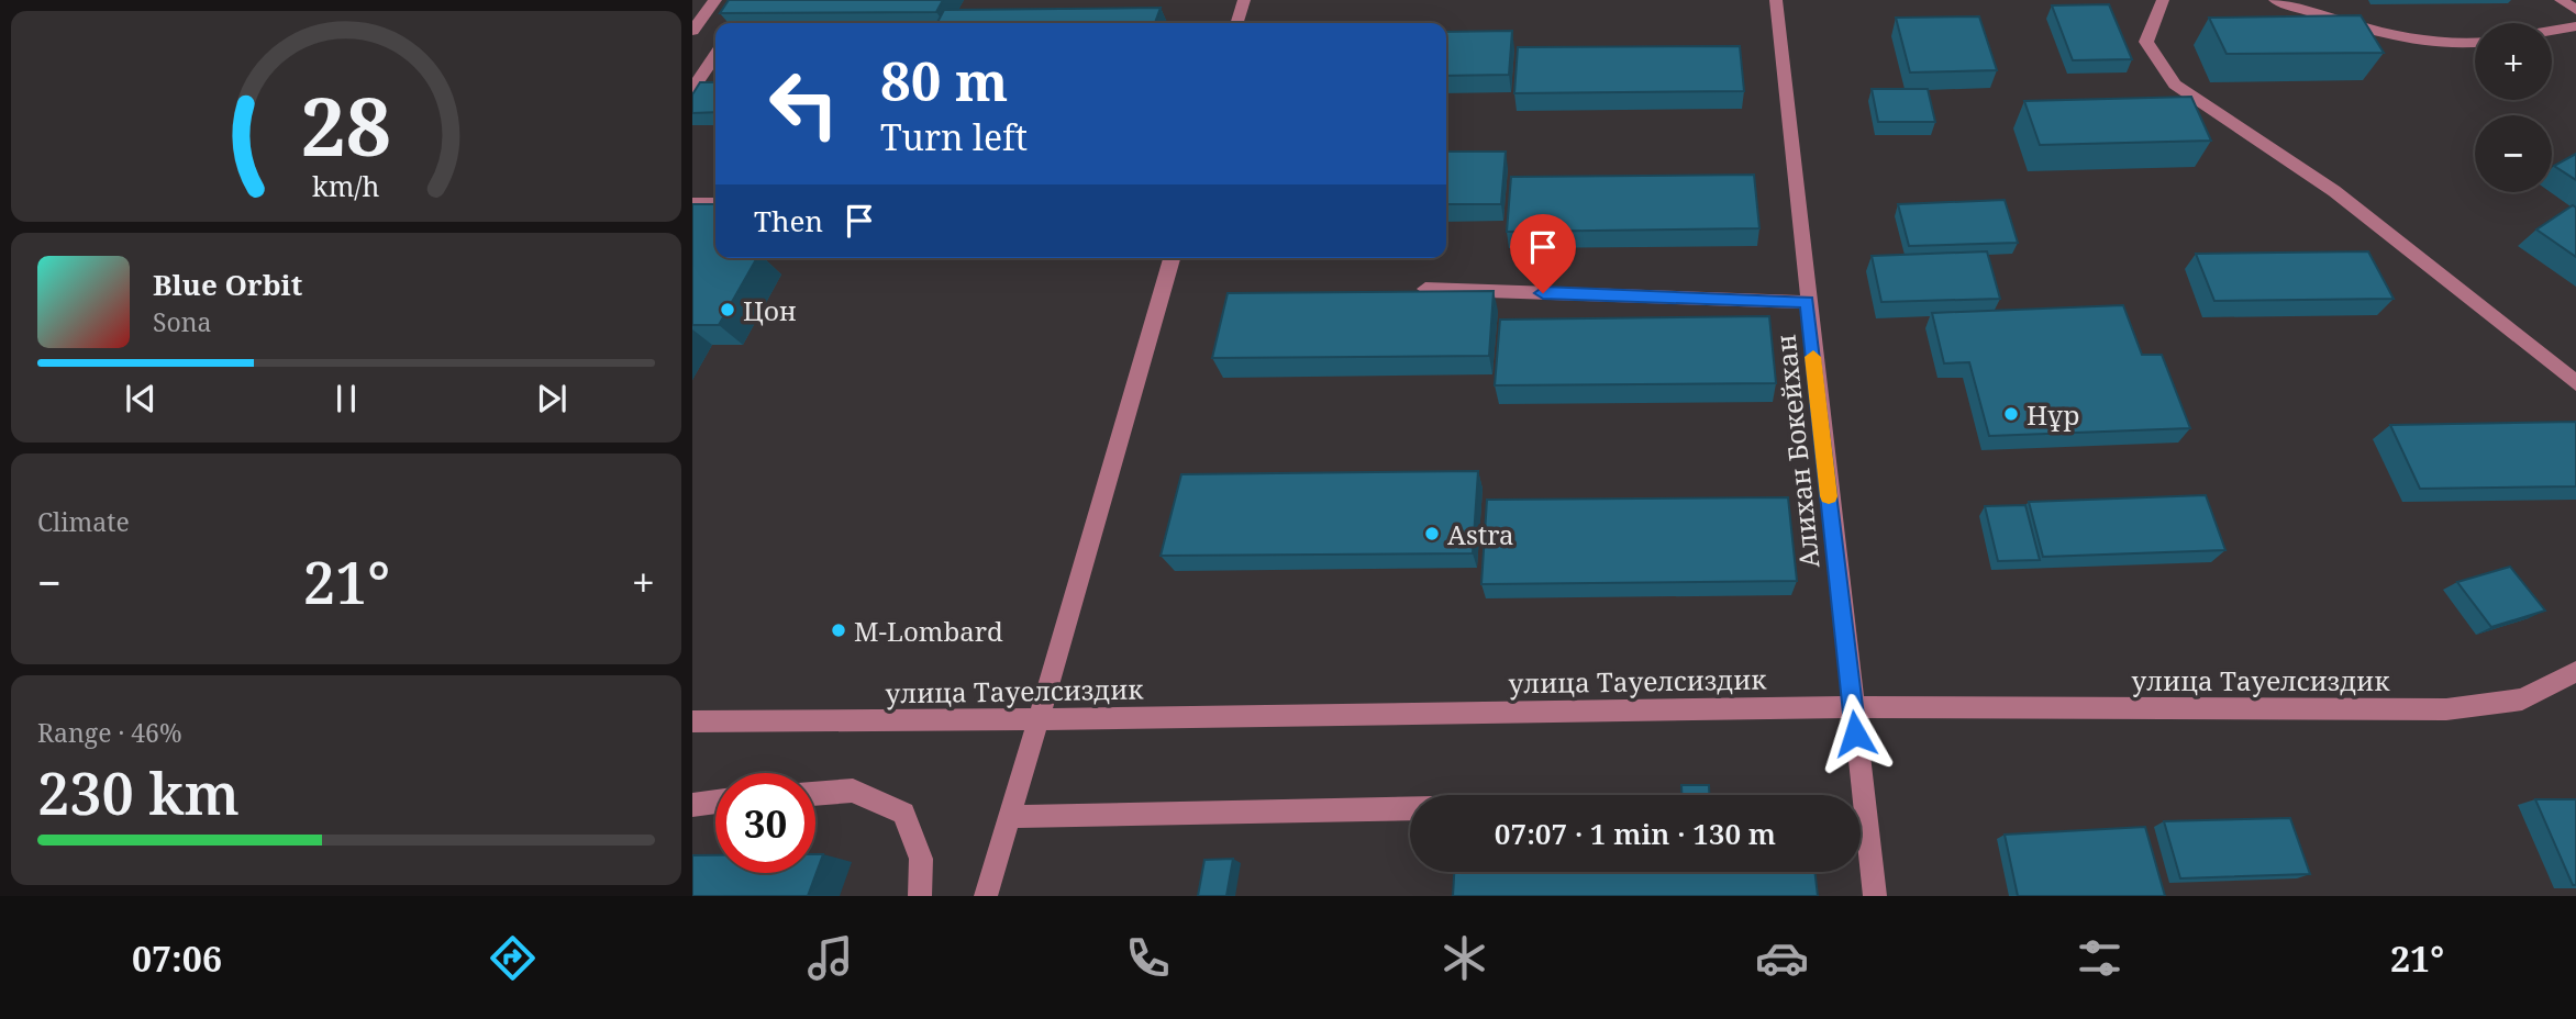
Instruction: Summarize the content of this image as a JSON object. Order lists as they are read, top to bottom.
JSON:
{
  "streets": {
    "street": ["Алихан Бокейхан", "улица Тауелсиздик"]
  },
  "crossings": [
    ["Алихан Бокейхан", "улица Тауелсиздик"]
  ],
  "places": [
    "Цон",
    "Нұр",
    "Astra",
    "M-Lombard"
  ],
  "page": {
    "map_buttons": ["+", "−"],
    "turn": ["80 m", "Turn left"],
    "then": "Then",
    "song": ["Blue Orbit", "Sona"],
    "tile": [
      "Climate",
      ["Range · 46%", "230 km"]
    ],
    "heat": ["−", "21°", "+"],
    "limit": "30",
    "trip": "07:07 · 1 min · 130 m",
    "tabs": ["07:06", "21°"],
    "gauge": ["28", "km/h"]
  }
}
